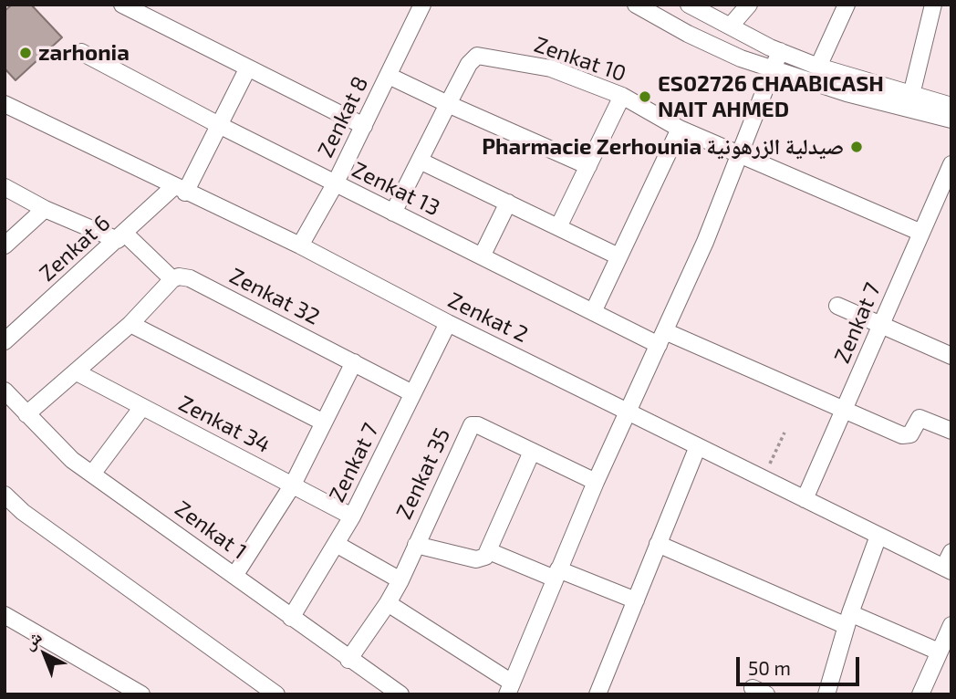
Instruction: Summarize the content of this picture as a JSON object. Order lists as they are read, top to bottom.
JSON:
{
  "streets": {
    "street": [
      "Zenkat 10",
      "Zenkat 8",
      "Zenkat 13",
      "Zenkat 6",
      "Zenkat 32",
      "Zenkat 2",
      "Zenkat 7",
      "Zenkat 34",
      "Zenkat 35",
      "Zenkat 1"
    ]
  },
  "crossings": [
    ["Zenkat 10", "Zenkat 13"],
    ["Zenkat 10", "Zenkat 7"],
    ["Zenkat 8", "Zenkat 13"],
    ["Zenkat 8", "Zenkat 2"],
    ["Zenkat 13", "Zenkat 6"],
    ["Zenkat 6", "Zenkat 2"],
    ["Zenkat 32", "Zenkat 7"],
    ["Zenkat 2", "Zenkat 7"],
    ["Zenkat 7", "Zenkat 34"],
    ["Zenkat 7", "Zenkat 1"],
    ["Zenkat 35", "Zenkat 1"]
  ],
  "places": ["zarhonia", "ES02726 CHAABICASH NAIT AHMED", "Pharmacie Zerhounia صيدلية الزرهونية"],
  "scale_bar": "50 m",
  "north": "top left"
}
